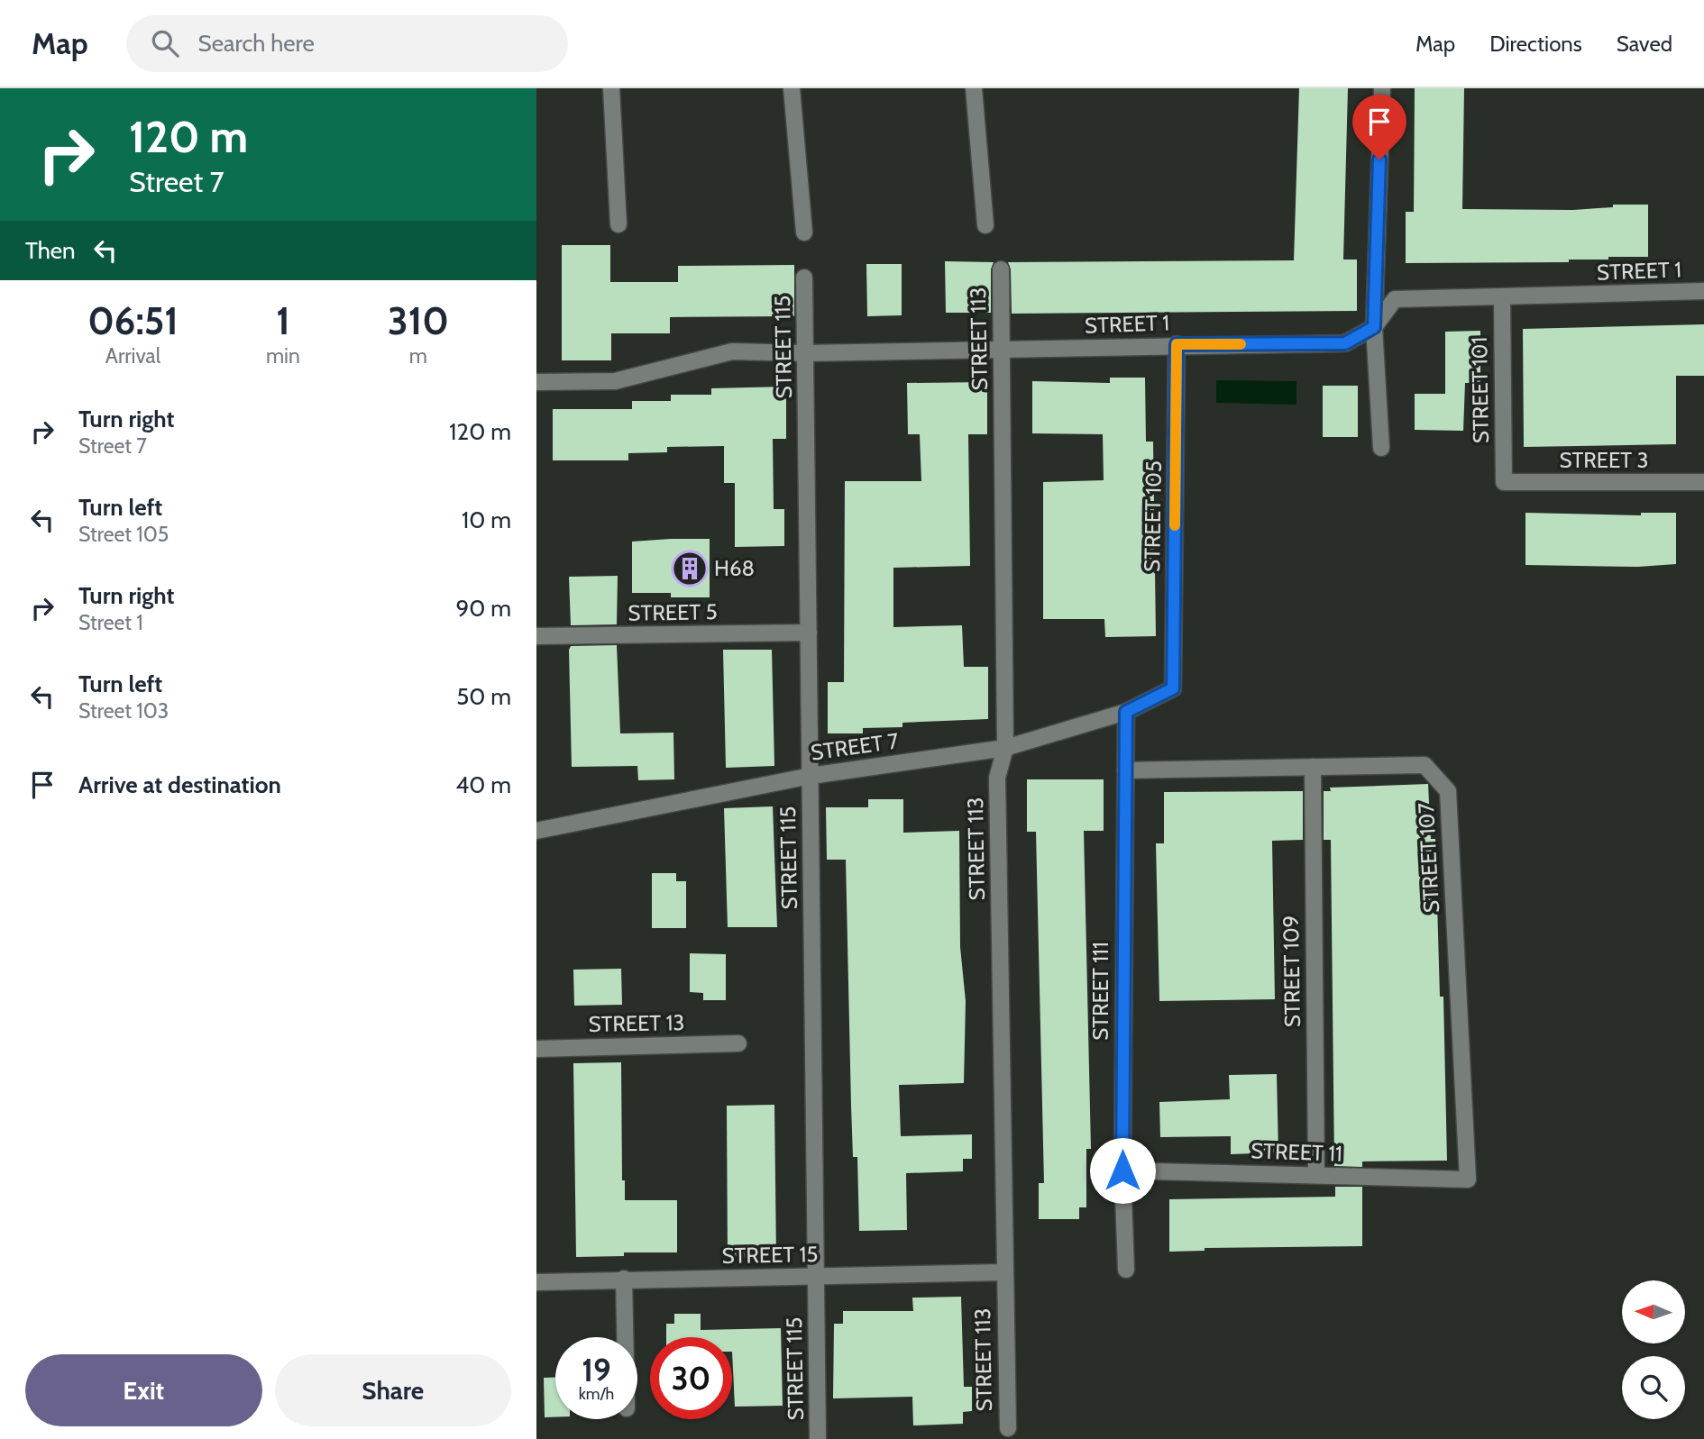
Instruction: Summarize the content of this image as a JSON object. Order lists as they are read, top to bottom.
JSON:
{
  "streets": {
    "street": [
      "STREET 1",
      "STREET 113",
      "STREET 115",
      "STREET 101",
      "STREET 3",
      "STREET 105",
      "STREET 5",
      "STREET 7",
      "STREET 107",
      "STREET 109",
      "STREET 111",
      "STREET 13",
      "STREET 11",
      "STREET 15"
    ]
  },
  "crossings": [
    ["STREET 1", "STREET 113"],
    ["STREET 1", "STREET 115"],
    ["STREET 1", "STREET 101"],
    ["STREET 1", "STREET 105"],
    ["STREET 113", "STREET 7"],
    ["STREET 113", "STREET 15"],
    ["STREET 115", "STREET 5"],
    ["STREET 115", "STREET 7"],
    ["STREET 115", "STREET 15"],
    ["STREET 101", "STREET 3"],
    ["STREET 105", "STREET 7"],
    ["STREET 7", "STREET 111"],
    ["STREET 107", "STREET 109"],
    ["STREET 107", "STREET 111"],
    ["STREET 107", "STREET 11"],
    ["STREET 109", "STREET 11"],
    ["STREET 111", "STREET 11"]
  ],
  "places": {
    "building": ["H68"]
  },
  "north": "left",
  "page": {
    "header": "Map",
    "search": "Search here",
    "nav": ["Map", "Directions", "Saved"],
    "turn": ["120 m", "Street 7"],
    "then": "Then",
    "eta": [
      "06:51",
      "Arrival",
      "1",
      "min",
      "310",
      "m"
    ],
    "list": [
      {
        "name": "Turn right",
        "note": "Street 7",
        "value": "120 m"
      },
      {
        "name": "Turn left",
        "note": "Street 105",
        "value": "10 m"
      },
      {
        "name": "Turn right",
        "note": "Street 1",
        "value": "90 m"
      },
      {
        "name": "Turn left",
        "note": "Street 103",
        "value": "50 m"
      },
      {
        "name": "Arrive at destination",
        "value": "40 m"
      }
    ],
    "speed": "19 km/h",
    "limit": "30",
    "buttons": ["Exit", "Share"]
  }
}
